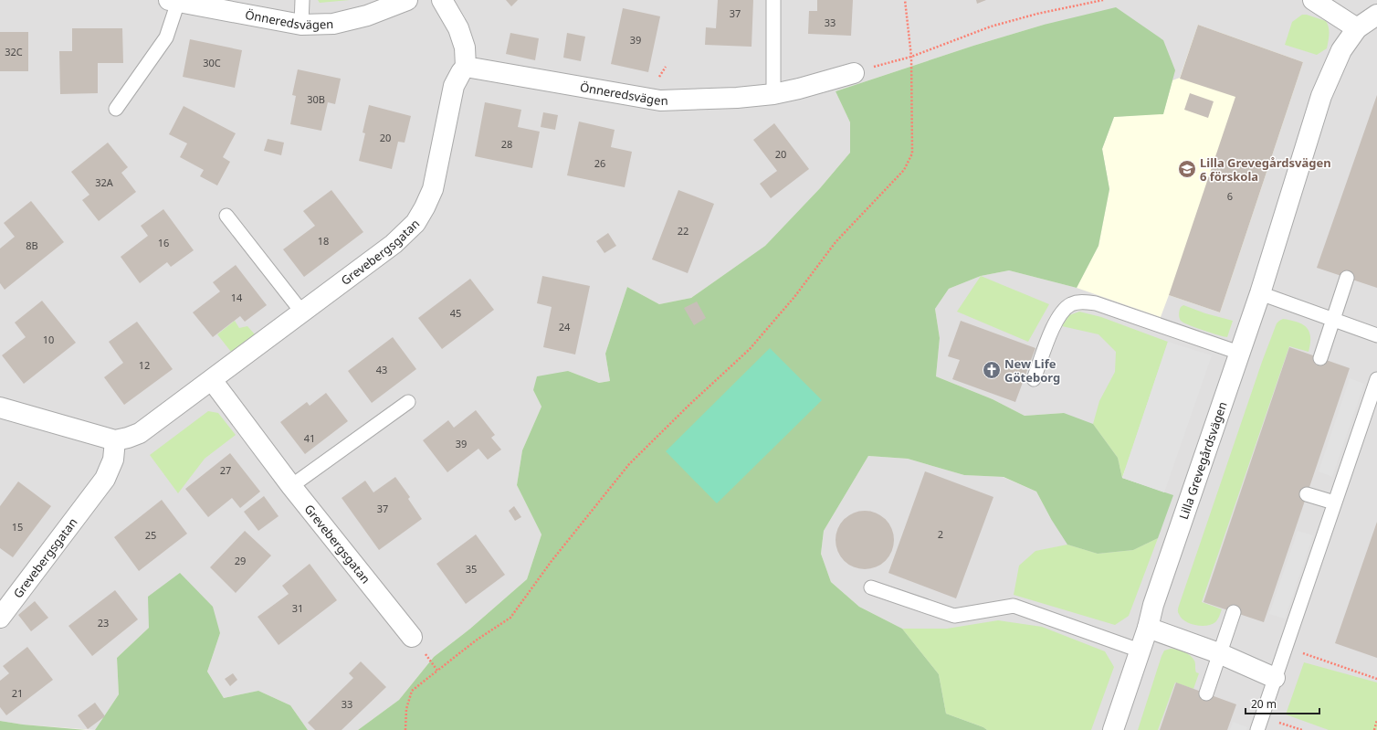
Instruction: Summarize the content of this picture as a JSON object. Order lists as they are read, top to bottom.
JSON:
{
  "streets": {
    "street": ["Önneredsvägen", "Grevebergsgatan", "Lilla Grevegårdsvägen"]
  },
  "crossings": [
    ["Önneredsvägen", "Grevebergsgatan"]
  ],
  "places": {
    "school or university": ["Lilla Grevegårdsvägen 6 förskola"],
    "church": ["New Life Göteborg"]
  },
  "house_numbers": [
    "37",
    "33",
    "39",
    "32C",
    "30C",
    "30B",
    "20",
    "28",
    "20",
    "26",
    "32A",
    "6",
    "22",
    "18",
    "16",
    "8B",
    "14",
    "45",
    "24",
    "10",
    "12",
    "43",
    "41",
    "39",
    "27",
    "37",
    "15",
    "2",
    "25",
    "29",
    "35",
    "31",
    "23",
    "21",
    "33"
  ],
  "scale_bar": "20 m"
}
